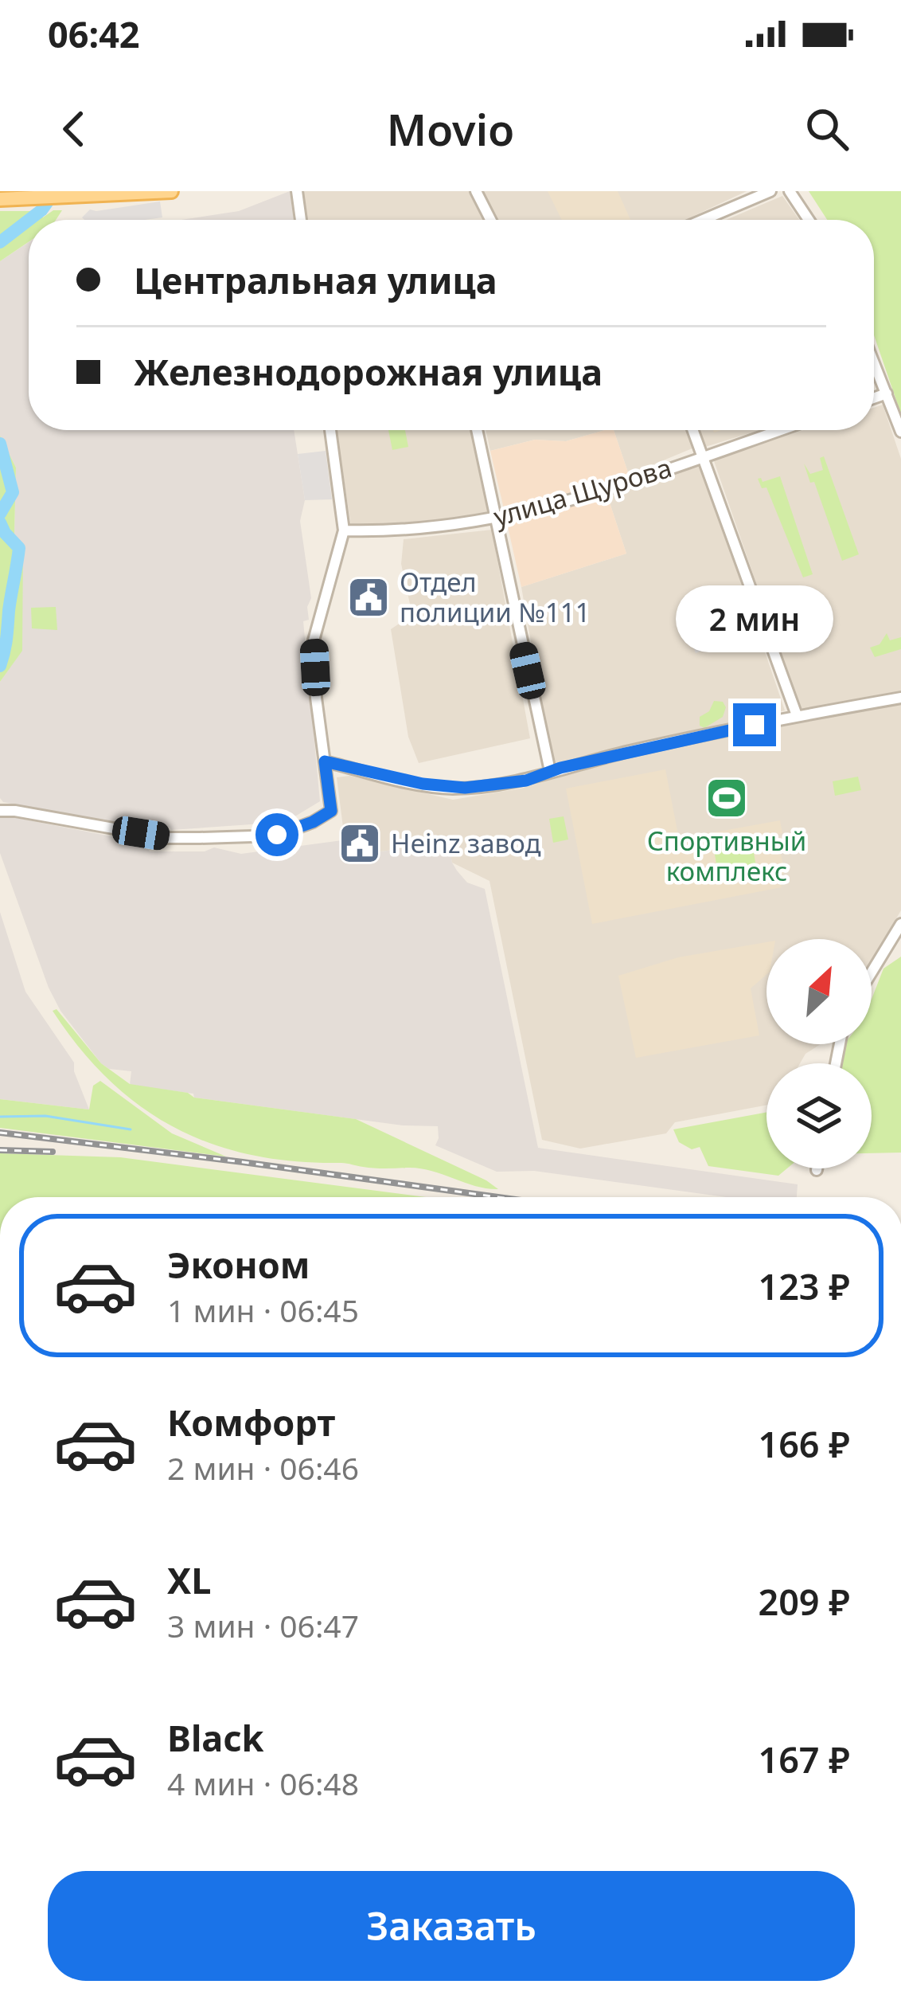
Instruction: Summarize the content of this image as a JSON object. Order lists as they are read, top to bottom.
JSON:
{
  "streets": {
    "street": ["улица Щурова"]
  },
  "places": {
    "public building": ["Отдел полиции №111", "Heinz завод"],
    "sports": ["Спортивный комплекс"]
  },
  "north": "top right",
  "page": {
    "status": "06:42",
    "header": "Movio",
    "banner": ["Центральная улица", "Железнодорожная улица"],
    "bubble": "2 мин",
    "list": [
      {
        "name": "Эконом",
        "note": "1 мин · 06:45",
        "value": "123 ₽"
      },
      {
        "name": "Комфорт",
        "note": "2 мин · 06:46",
        "value": "166 ₽"
      },
      {
        "name": "XL",
        "note": "3 мин · 06:47",
        "value": "209 ₽"
      },
      {
        "name": "Black",
        "note": "4 мин · 06:48",
        "value": "167 ₽"
      }
    ],
    "buttons": "Заказать"
  }
}
